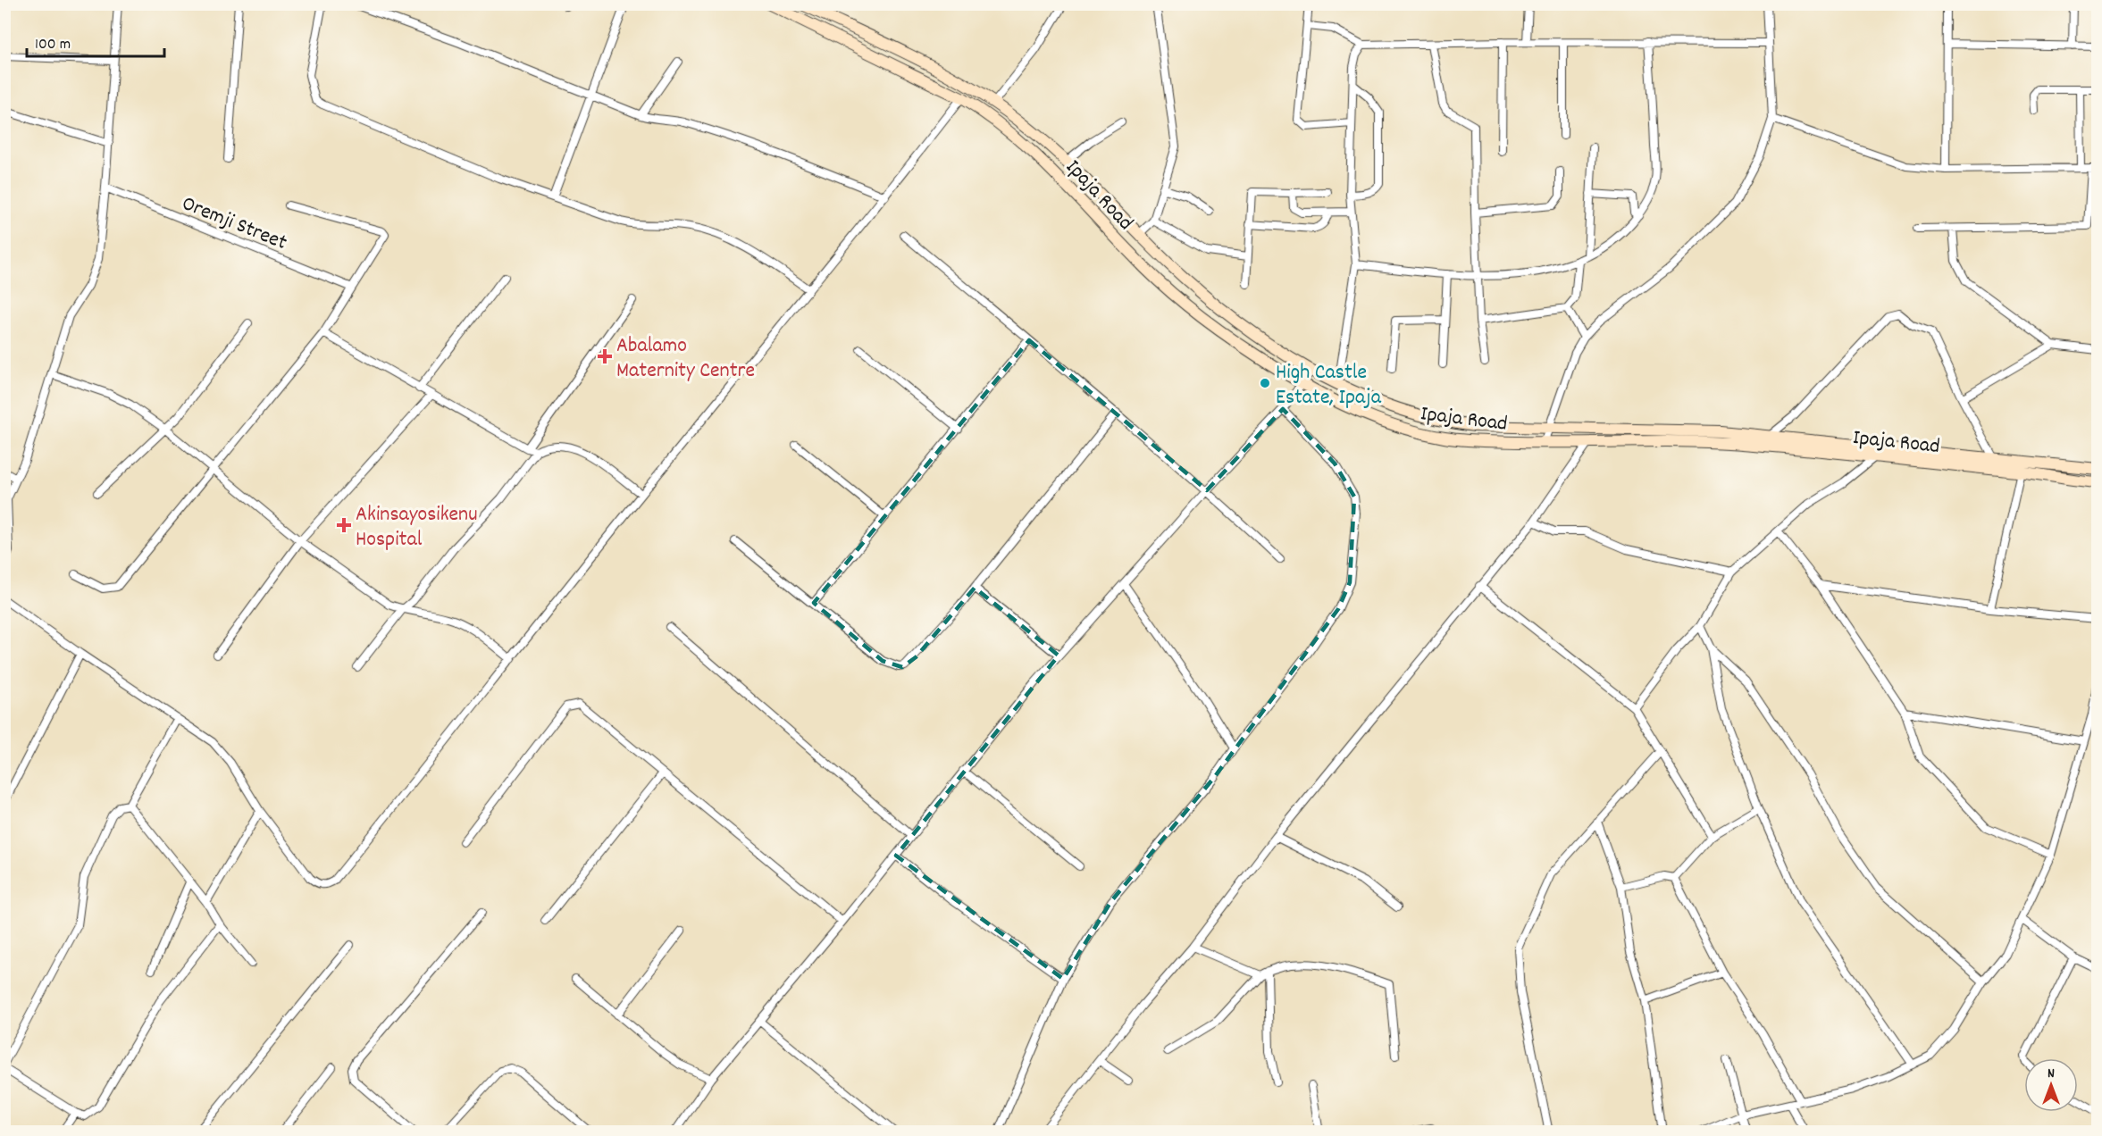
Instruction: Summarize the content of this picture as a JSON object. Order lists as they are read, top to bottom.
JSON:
{
  "streets": {
    "main road": ["Ipaja Road"],
    "street": ["Oremji Street"]
  },
  "places": {
    "health": ["Abalamo Maternity Centre", "Akinsayosikenu Hospital"],
    "other": ["High Castle Estate, Ipaja"]
  },
  "scale_bar": "100 m",
  "north": "top"
}
